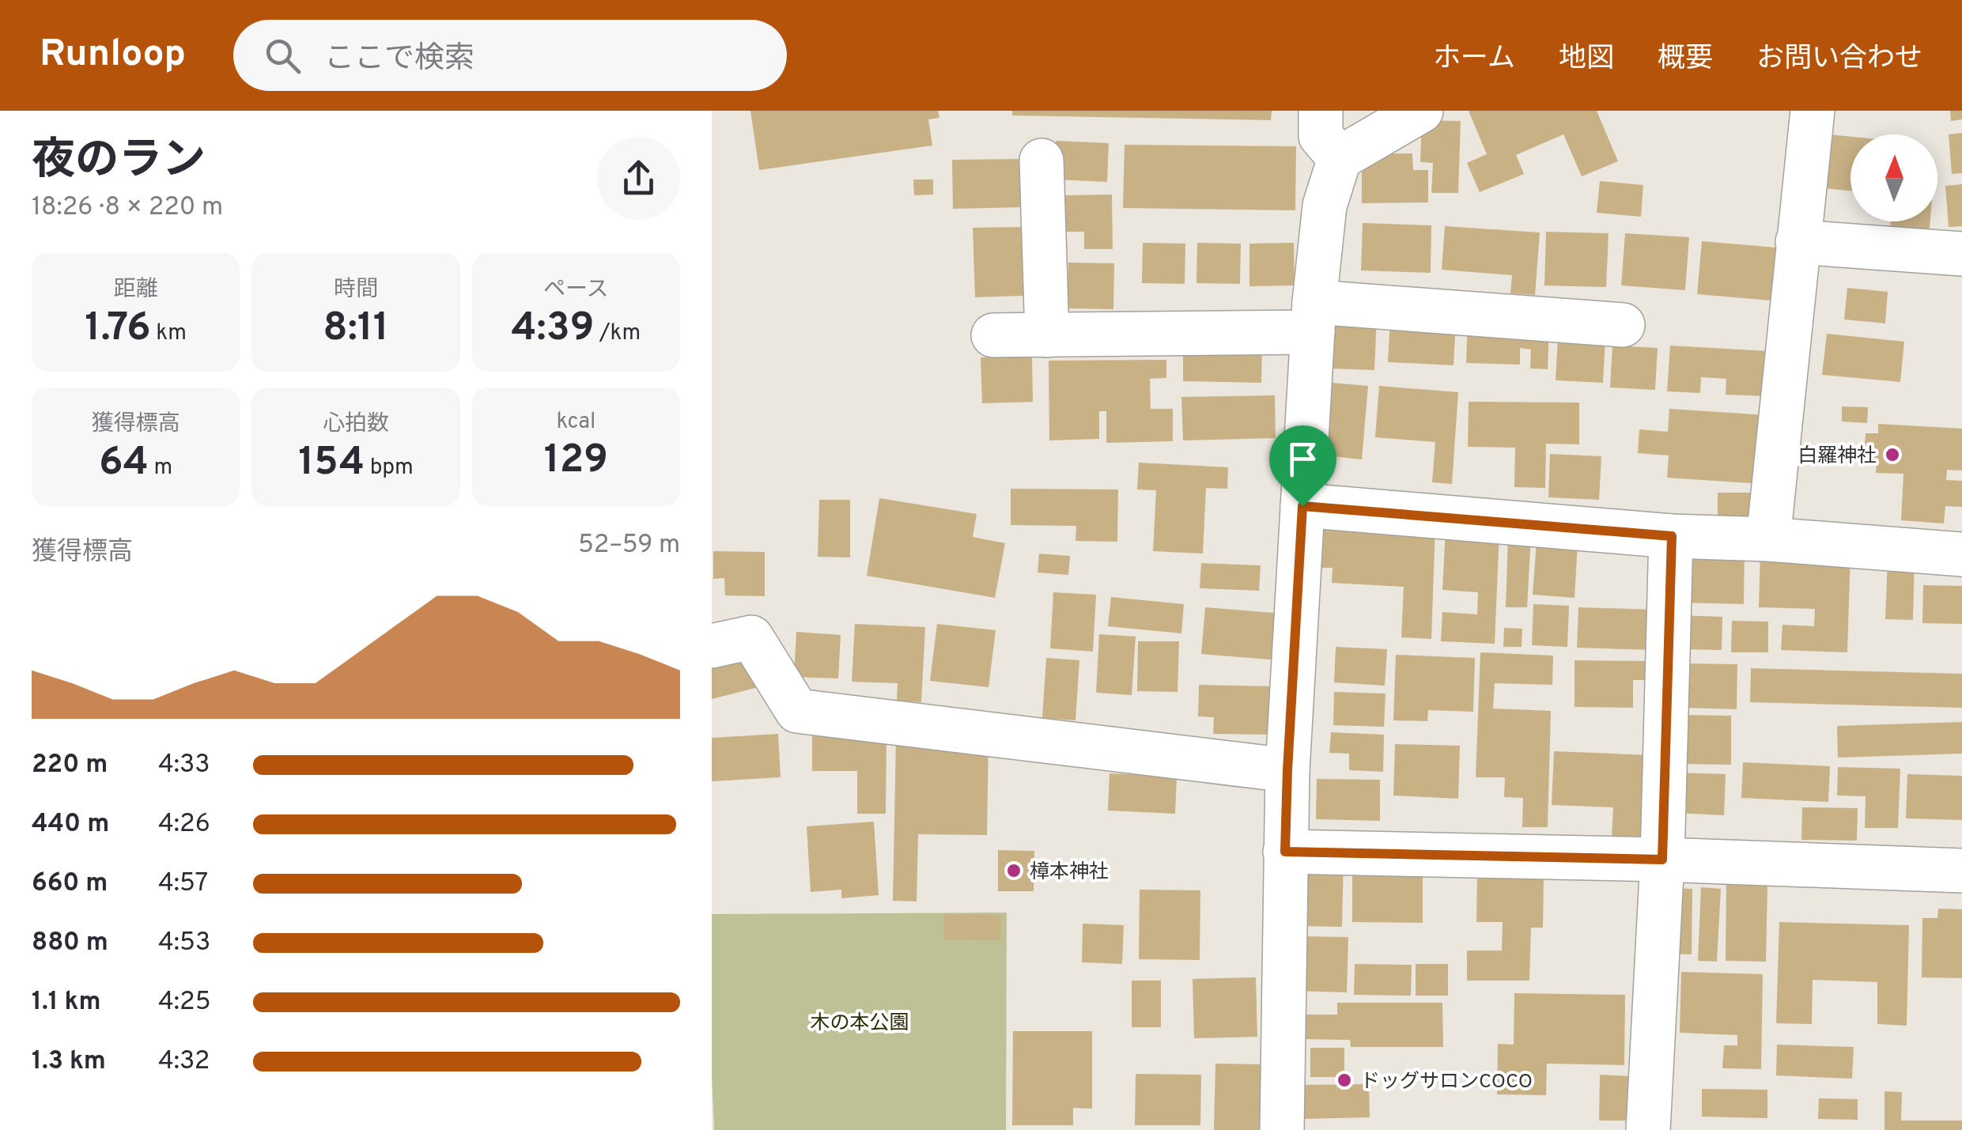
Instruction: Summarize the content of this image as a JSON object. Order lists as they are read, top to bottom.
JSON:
{
  "parks": ["木の本公園"],
  "places": ["白羅神社", "樟本神社", "ドッグサロンCOCO"],
  "north": "top",
  "page": {
    "header": "Runloop",
    "search": "ここで検索",
    "nav": [
      "ホーム",
      "地図",
      "概要",
      "お問い合わせ"
    ],
    "heading": ["夜のラン", "18:26 · 8 × 220 m"],
    "stats": [
      ["距離", "1.76 km"],
      ["時間", "8:11"],
      ["ペース", "4:39 /km"],
      ["獲得標高", "64 m"],
      ["心拍数", "154 bpm"],
      ["kcal", "129"]
    ],
    "chart": ["獲得標高", "52–59 m"],
    "list": [
      {
        "name": "220 m",
        "note": "4:33"
      },
      {
        "name": "440 m",
        "note": "4:26"
      },
      {
        "name": "660 m",
        "note": "4:57"
      },
      {
        "name": "880 m",
        "note": "4:53"
      },
      {
        "name": "1.1 km",
        "note": "4:25"
      },
      {
        "name": "1.3 km",
        "note": "4:32"
      }
    ]
  }
}
